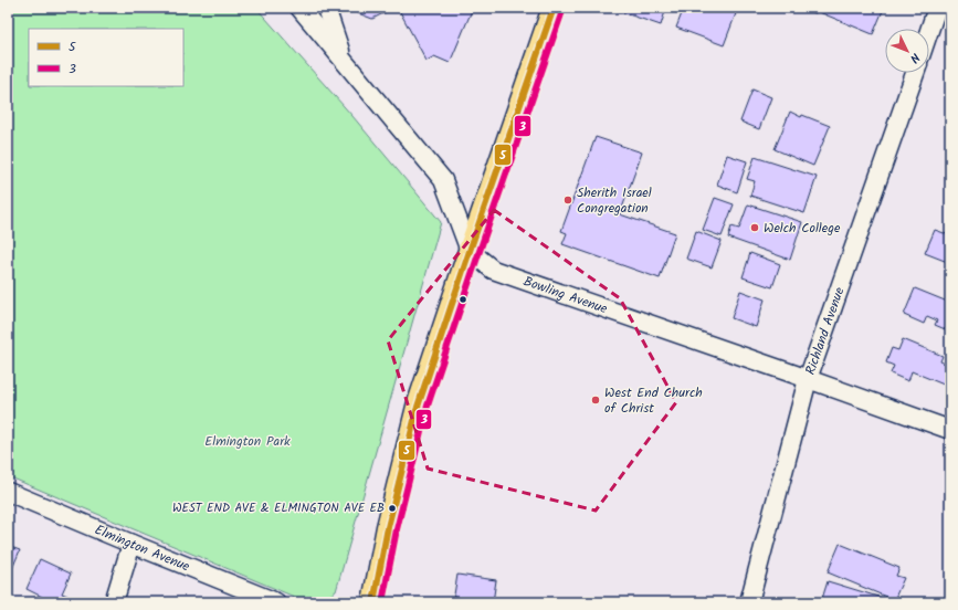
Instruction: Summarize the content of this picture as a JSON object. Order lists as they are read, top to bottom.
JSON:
{
  "streets": {
    "street": ["Bowling Avenue", "Richland Avenue", "Elmington Avenue"]
  },
  "crossings": [
    ["Bowling Avenue", "Richland Avenue"]
  ],
  "parks": ["Elmington Park"],
  "places": [
    "Sherith Israel Congregation",
    "Welch College",
    "West End Church of Christ",
    "WEST END AVE & ELMINGTON AVE EB"
  ],
  "lines": ["transit line 5", "transit line 3"],
  "legend": ["5", "3"],
  "north": "bottom right"
}
